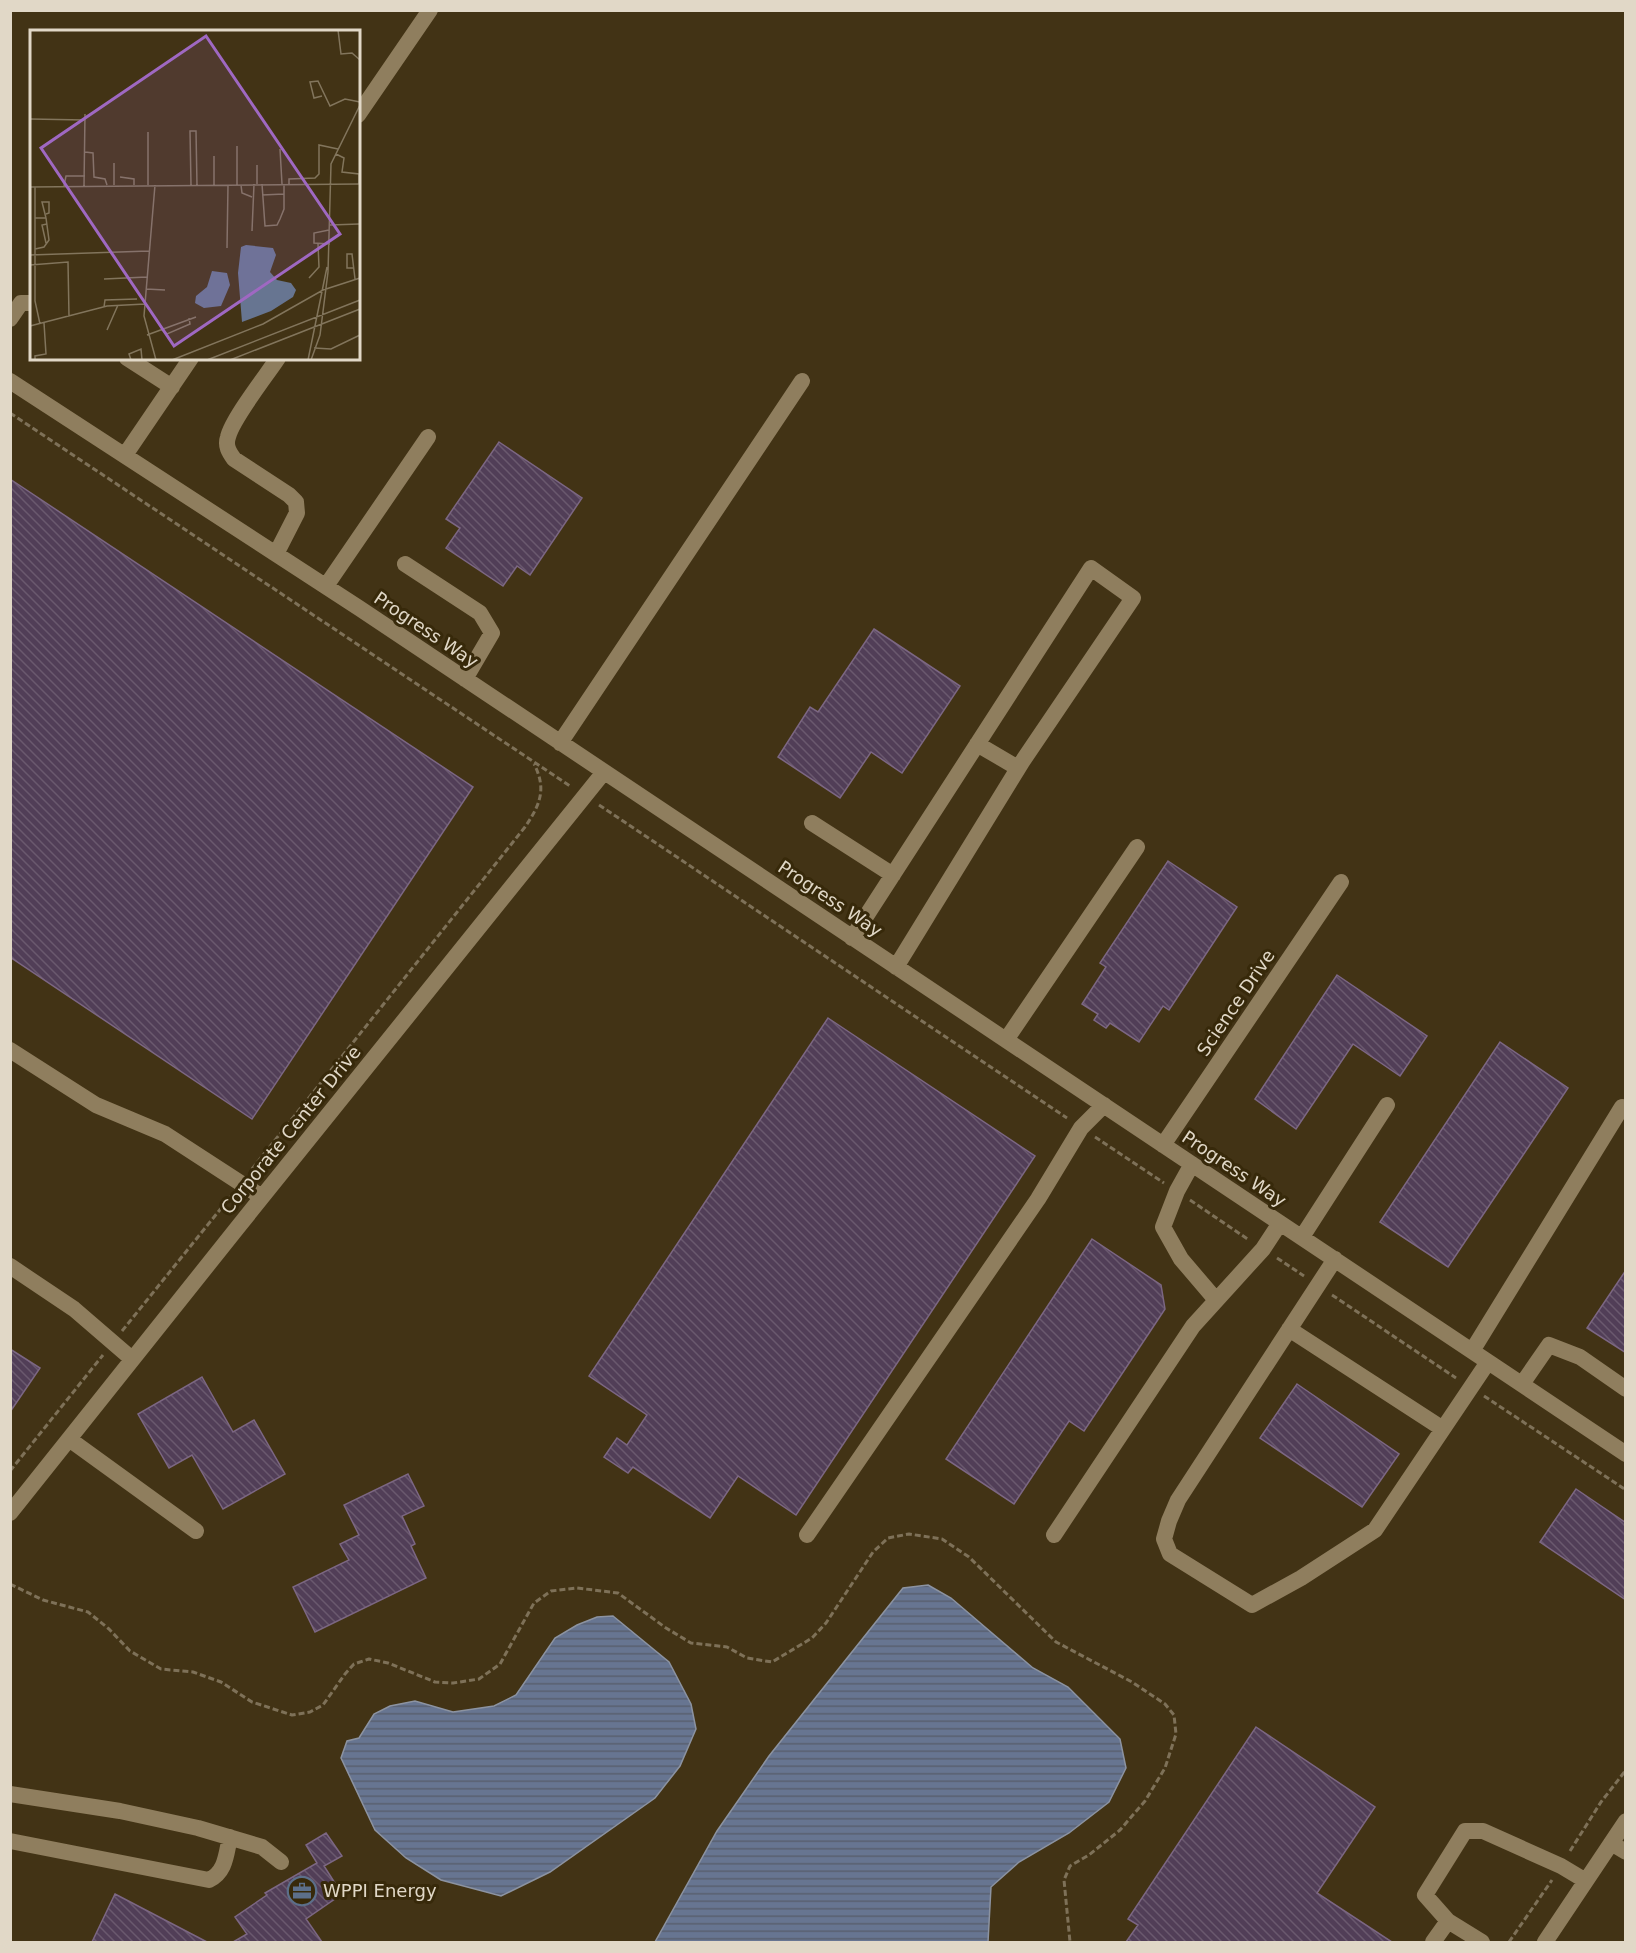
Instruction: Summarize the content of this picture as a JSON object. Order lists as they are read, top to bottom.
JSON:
{
  "streets": {
    "street": ["Progress Way", "Science Drive", "Corporate Center Drive"]
  },
  "crossings": [
    ["Progress Way", "Science Drive"],
    ["Progress Way", "Corporate Center Drive"]
  ],
  "places": {
    "office": ["WPPI Energy"]
  }
}
